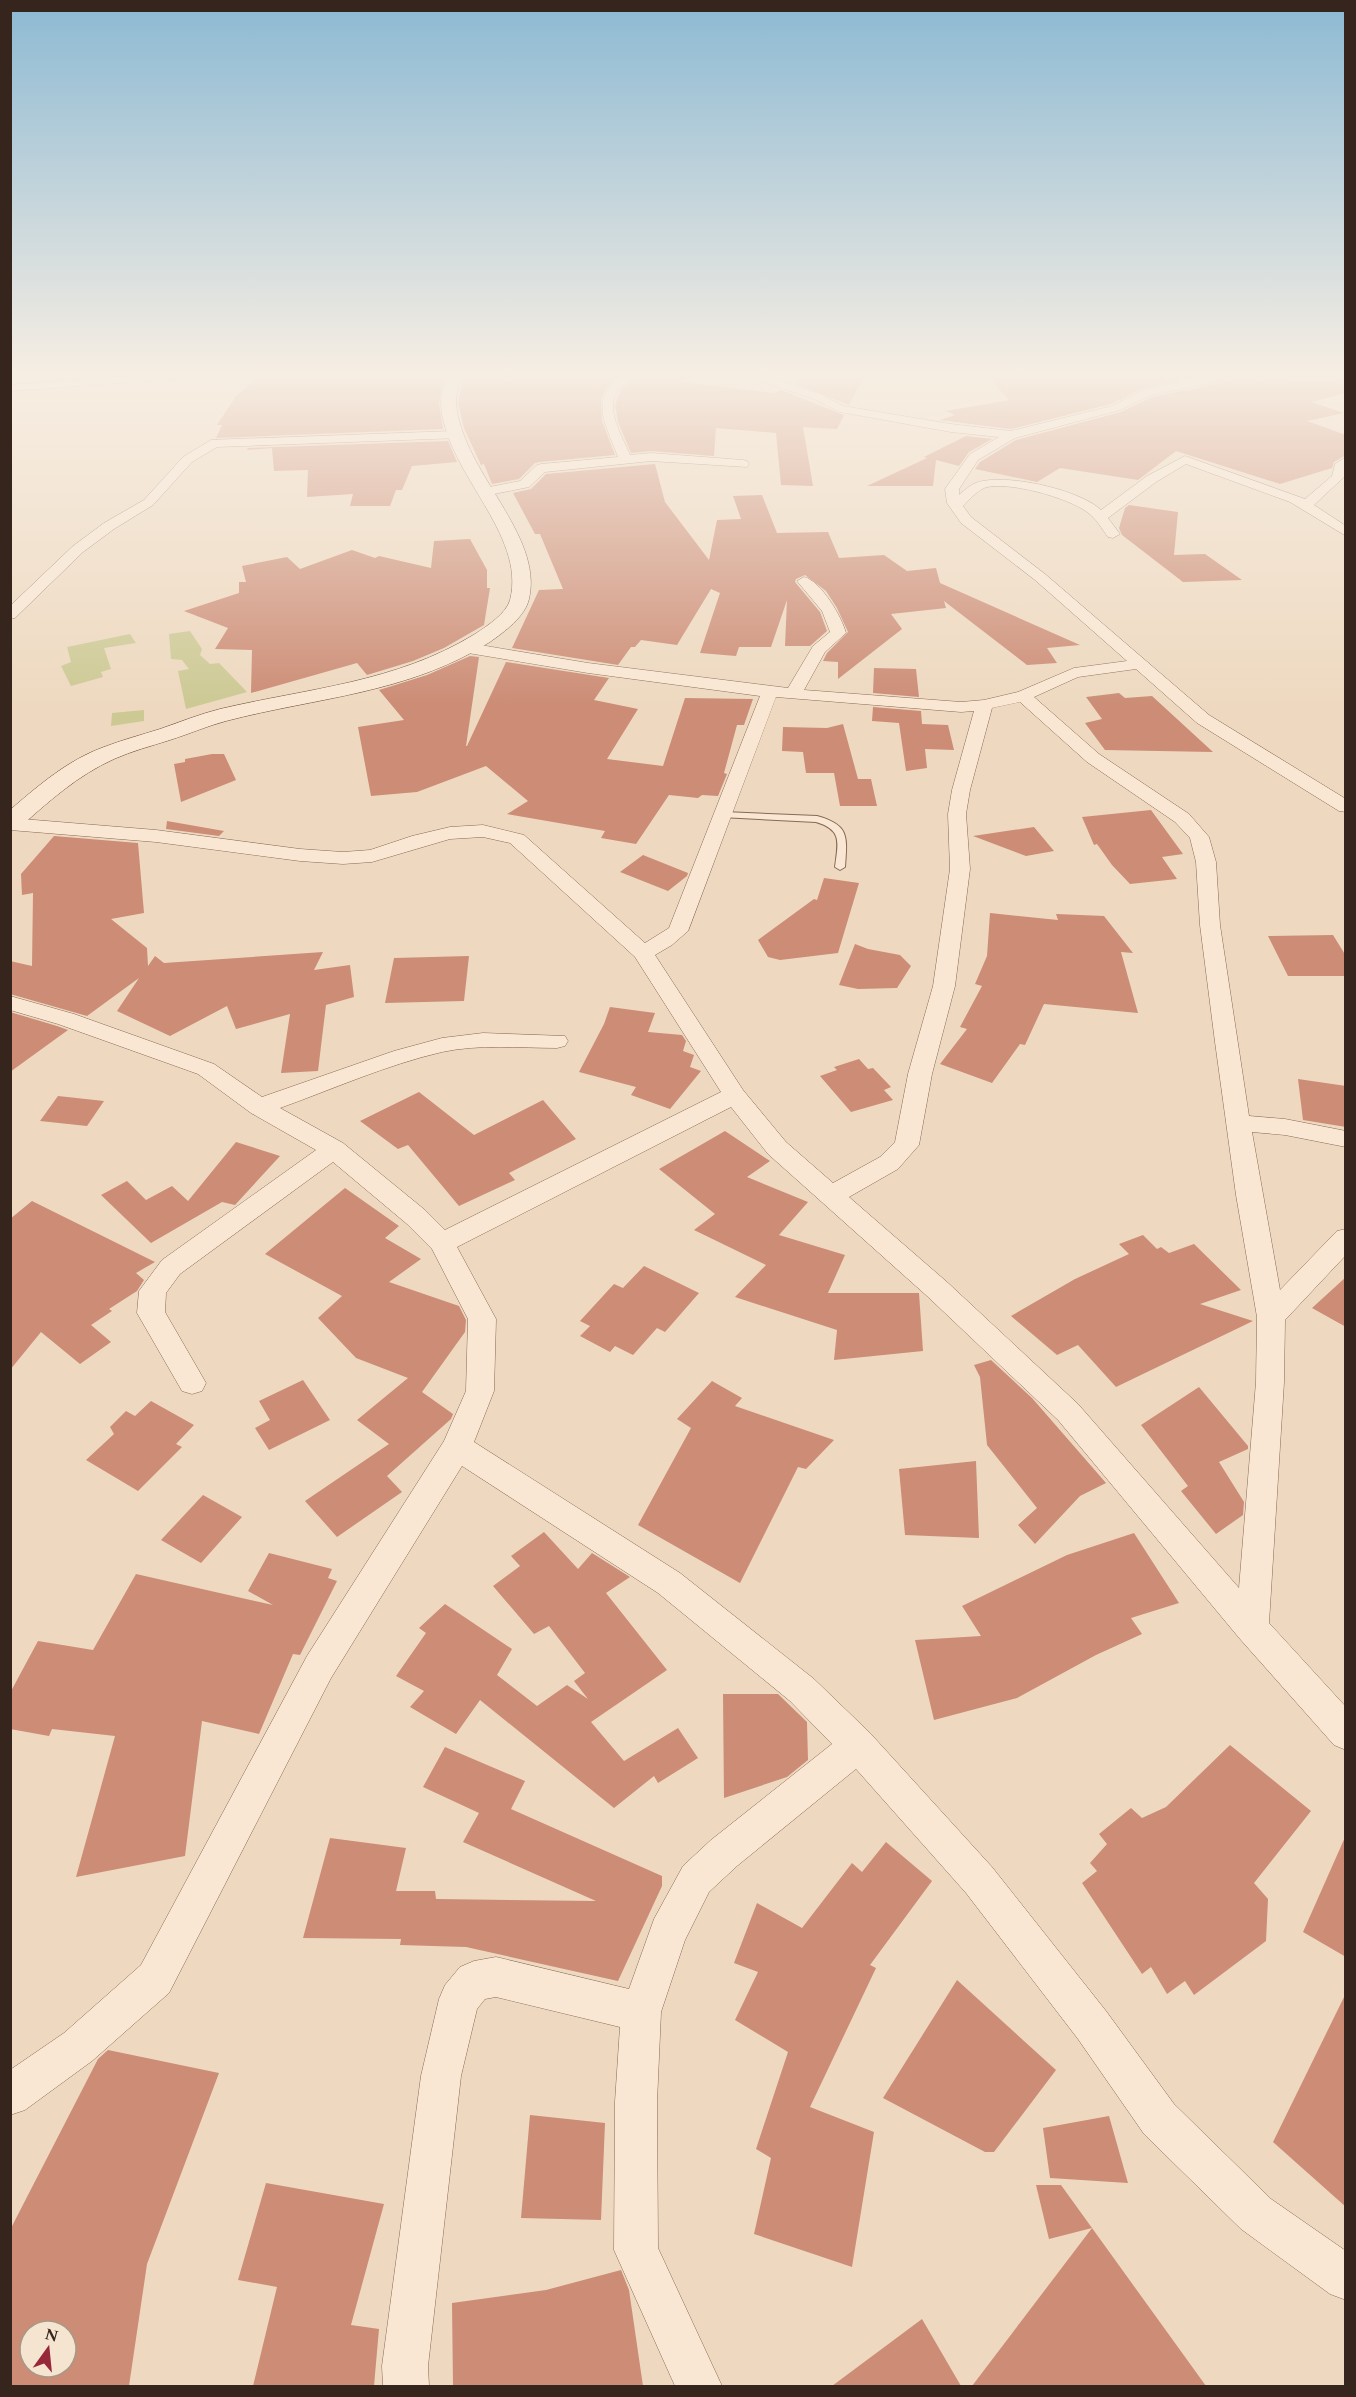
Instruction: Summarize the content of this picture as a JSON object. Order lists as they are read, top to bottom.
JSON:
{
  "north": "top"
}
